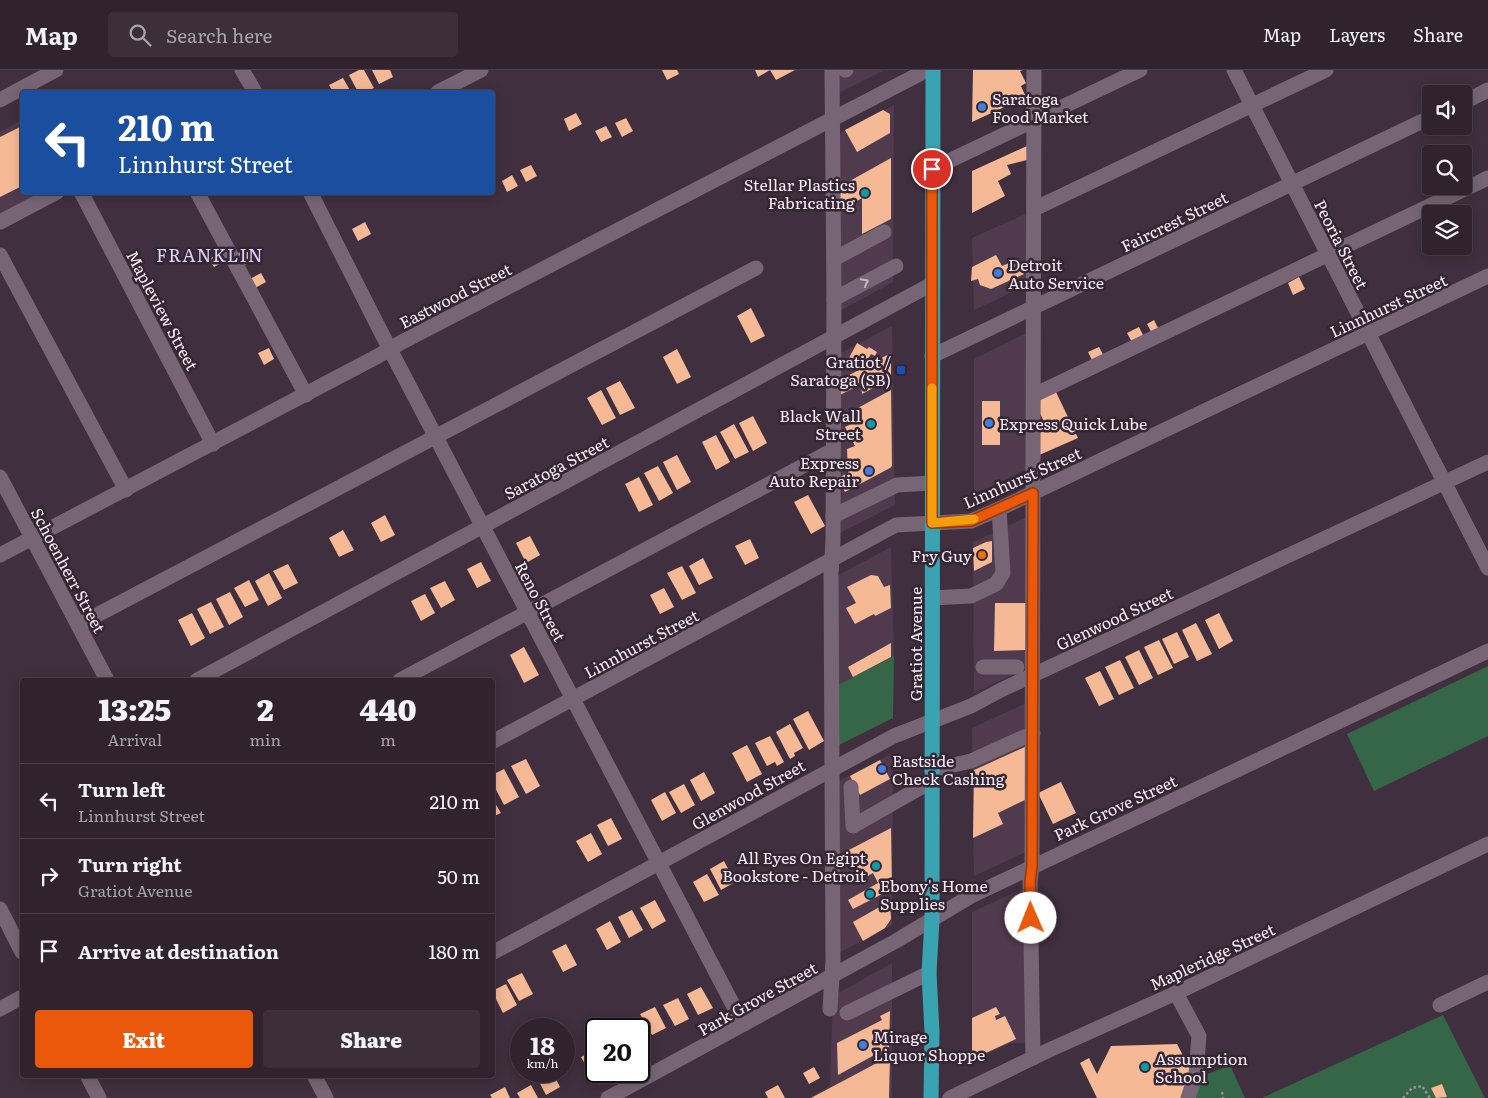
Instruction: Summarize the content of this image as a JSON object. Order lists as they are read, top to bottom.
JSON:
{
  "streets": {
    "main road": ["Gratiot Avenue"],
    "street": [
      "Faircrest Street",
      "Peoria Street",
      "Eastwood Street",
      "Linnhurst Street",
      "Mapleview Street",
      "Saratoga Street",
      "Schoenherr Street",
      "Reno Street",
      "Glenwood Street",
      "Park Grove Street",
      "Mapleridge Street"
    ]
  },
  "crossings": [
    ["Faircrest Street", "Peoria Street"],
    ["Faircrest Street", "Gratiot Avenue"],
    ["Peoria Street", "Linnhurst Street"],
    ["Peoria Street", "Glenwood Street"],
    ["Eastwood Street", "Mapleview Street"],
    ["Eastwood Street", "Schoenherr Street"],
    ["Eastwood Street", "Reno Street"],
    ["Linnhurst Street", "Reno Street"],
    ["Linnhurst Street", "Gratiot Avenue"],
    ["Saratoga Street", "Reno Street"],
    ["Saratoga Street", "Gratiot Avenue"],
    ["Reno Street", "Glenwood Street"],
    ["Reno Street", "Park Grove Street"],
    ["Glenwood Street", "Gratiot Avenue"],
    ["Gratiot Avenue", "Park Grove Street"]
  ],
  "districts": ["FRANKLIN"],
  "places": {
    "other": [
      "Saratoga Food Market",
      "Stellar Plastics Fabricating",
      "Detroit Auto Service",
      "Express Quick Lube",
      "Black Wall Street",
      "Express Auto Repair",
      "Fry Guy",
      "Eastside Check Cashing",
      "All Eyes On Egipt Bookstore - Detroit",
      "Ebony's Home Supplies",
      "Mirage Liquor Shoppe",
      "Assumption School"
    ],
    "transit": ["Gratiot / Saratoga (SB)"]
  },
  "page": {
    "header": "Map",
    "search": "Search here",
    "nav": ["Map", "Layers", "Share"],
    "turn": ["210 m", "Linnhurst Street"],
    "eta": [
      "13:25",
      "Arrival",
      "2",
      "min",
      "440",
      "m"
    ],
    "list": [
      {
        "name": "Turn left",
        "note": "Linnhurst Street",
        "value": "210 m"
      },
      {
        "name": "Turn right",
        "note": "Gratiot Avenue",
        "value": "50 m"
      },
      {
        "name": "Arrive at destination",
        "value": "180 m"
      }
    ],
    "buttons": ["Exit", "Share"],
    "speed": "18 km/h",
    "limit": "20"
  }
}
